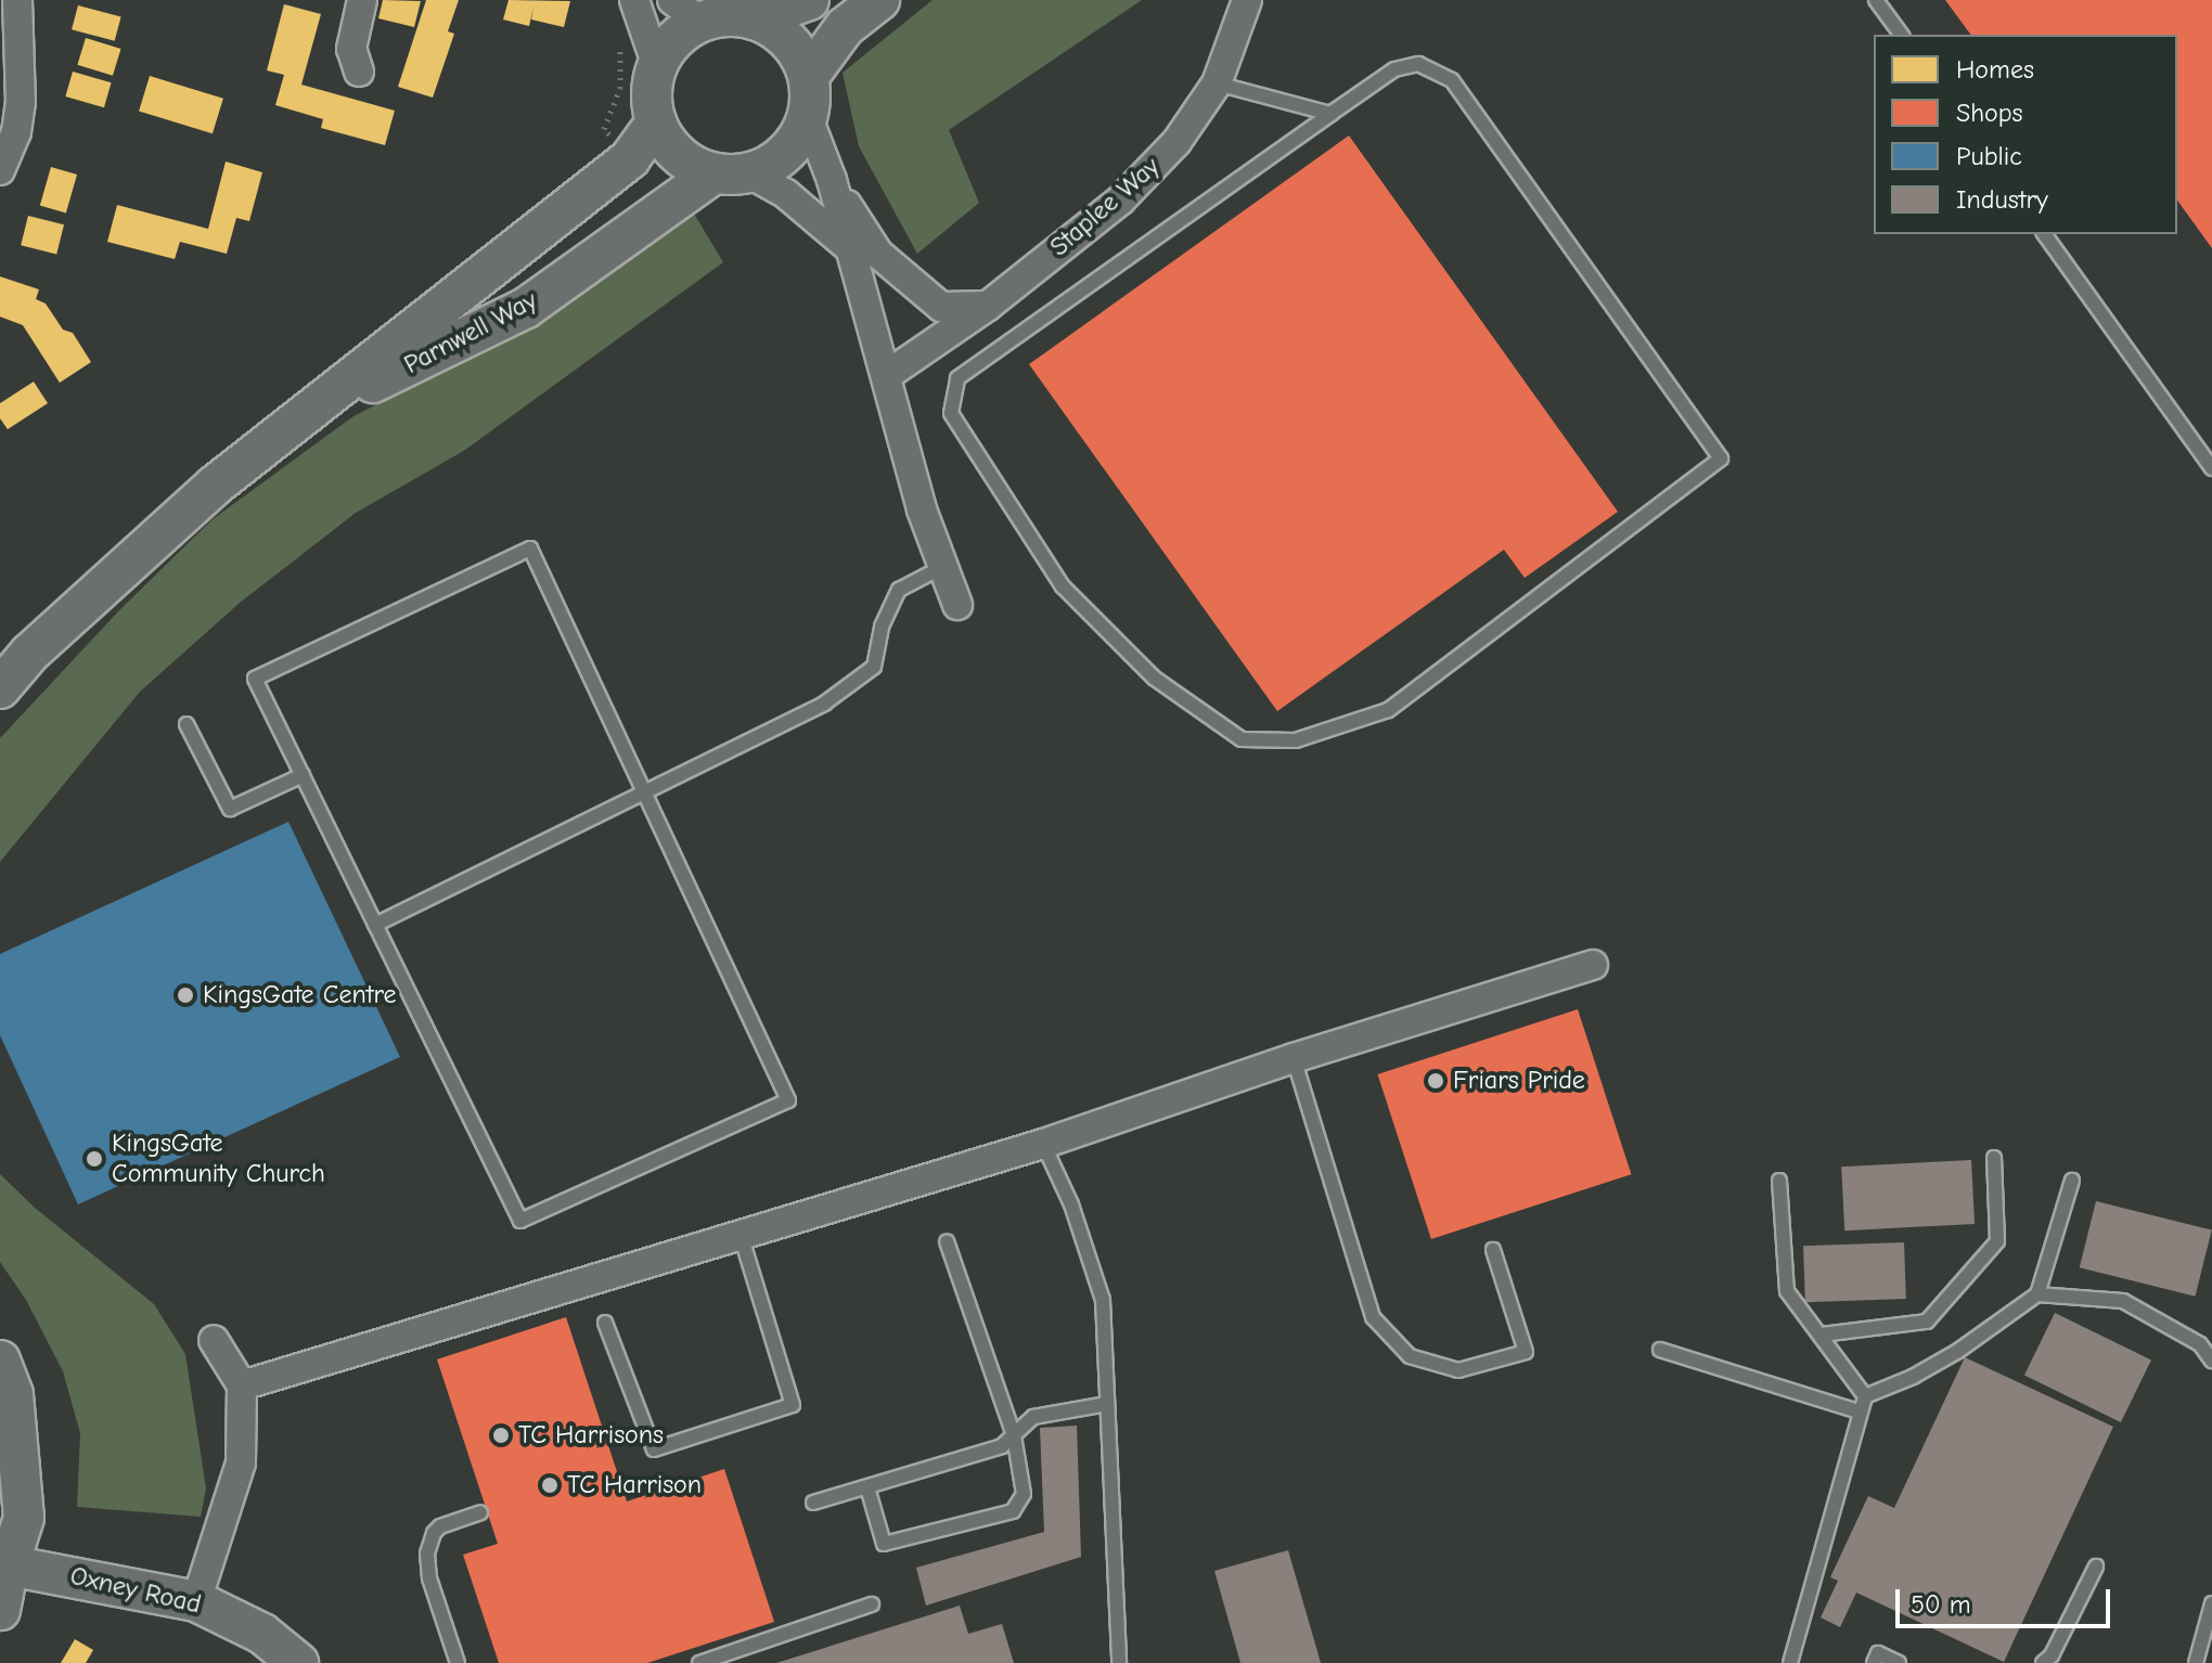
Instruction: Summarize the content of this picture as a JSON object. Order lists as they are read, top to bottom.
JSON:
{
  "streets": {
    "street": ["Staplee Way", "Parnwell Way", "Oxney Road"]
  },
  "places": [
    "KingsGate Centre",
    "Friars Pride",
    "KingsGate Community Church",
    "TC Harrisons",
    "TC Harrison"
  ],
  "legend": [
    "Homes",
    "Shops",
    "Public",
    "Industry"
  ],
  "scale_bar": "50 m"
}
